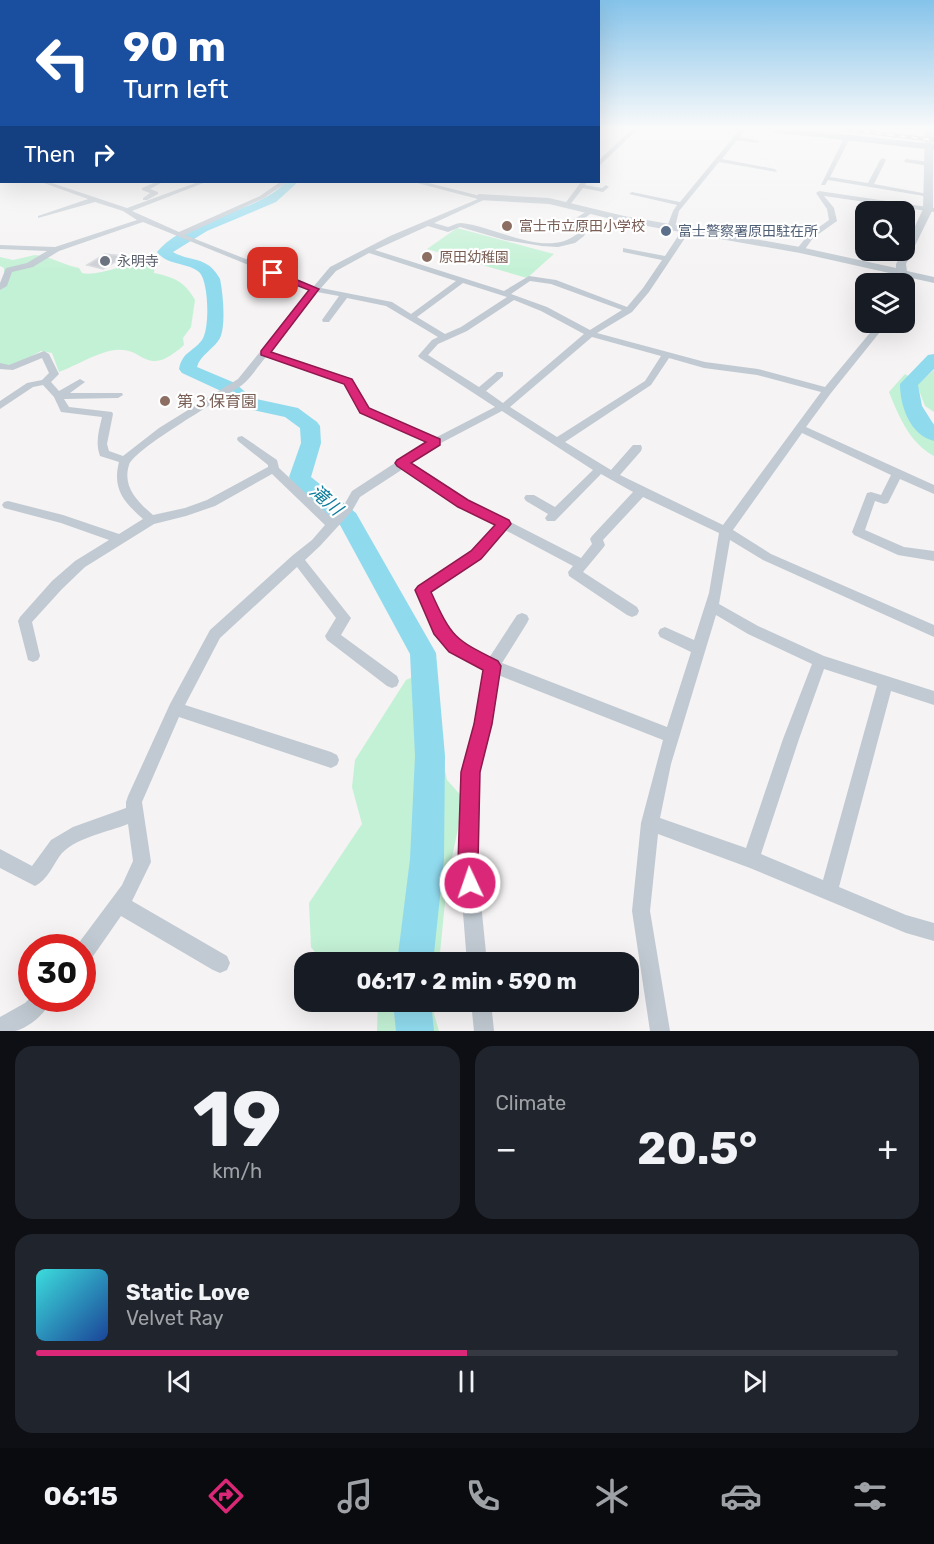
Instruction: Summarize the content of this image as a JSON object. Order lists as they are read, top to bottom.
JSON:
{
  "water": ["滝川"],
  "places": [
    "富士市立原田小学校",
    "富士警察署原田駐在所",
    "原田幼稚園",
    "永明寺",
    "第３保育園"
  ],
  "page": {
    "turn": ["90 m", "Turn left"],
    "then": "Then",
    "limit": "30",
    "trip": "06:17 · 2 min · 590 m",
    "tile": [
      ["19", "km/h"],
      "Climate"
    ],
    "heat": ["−", "20.5°", "+"],
    "song": ["Static Love", "Velvet Ray"],
    "tabs": "06:15"
  }
}
